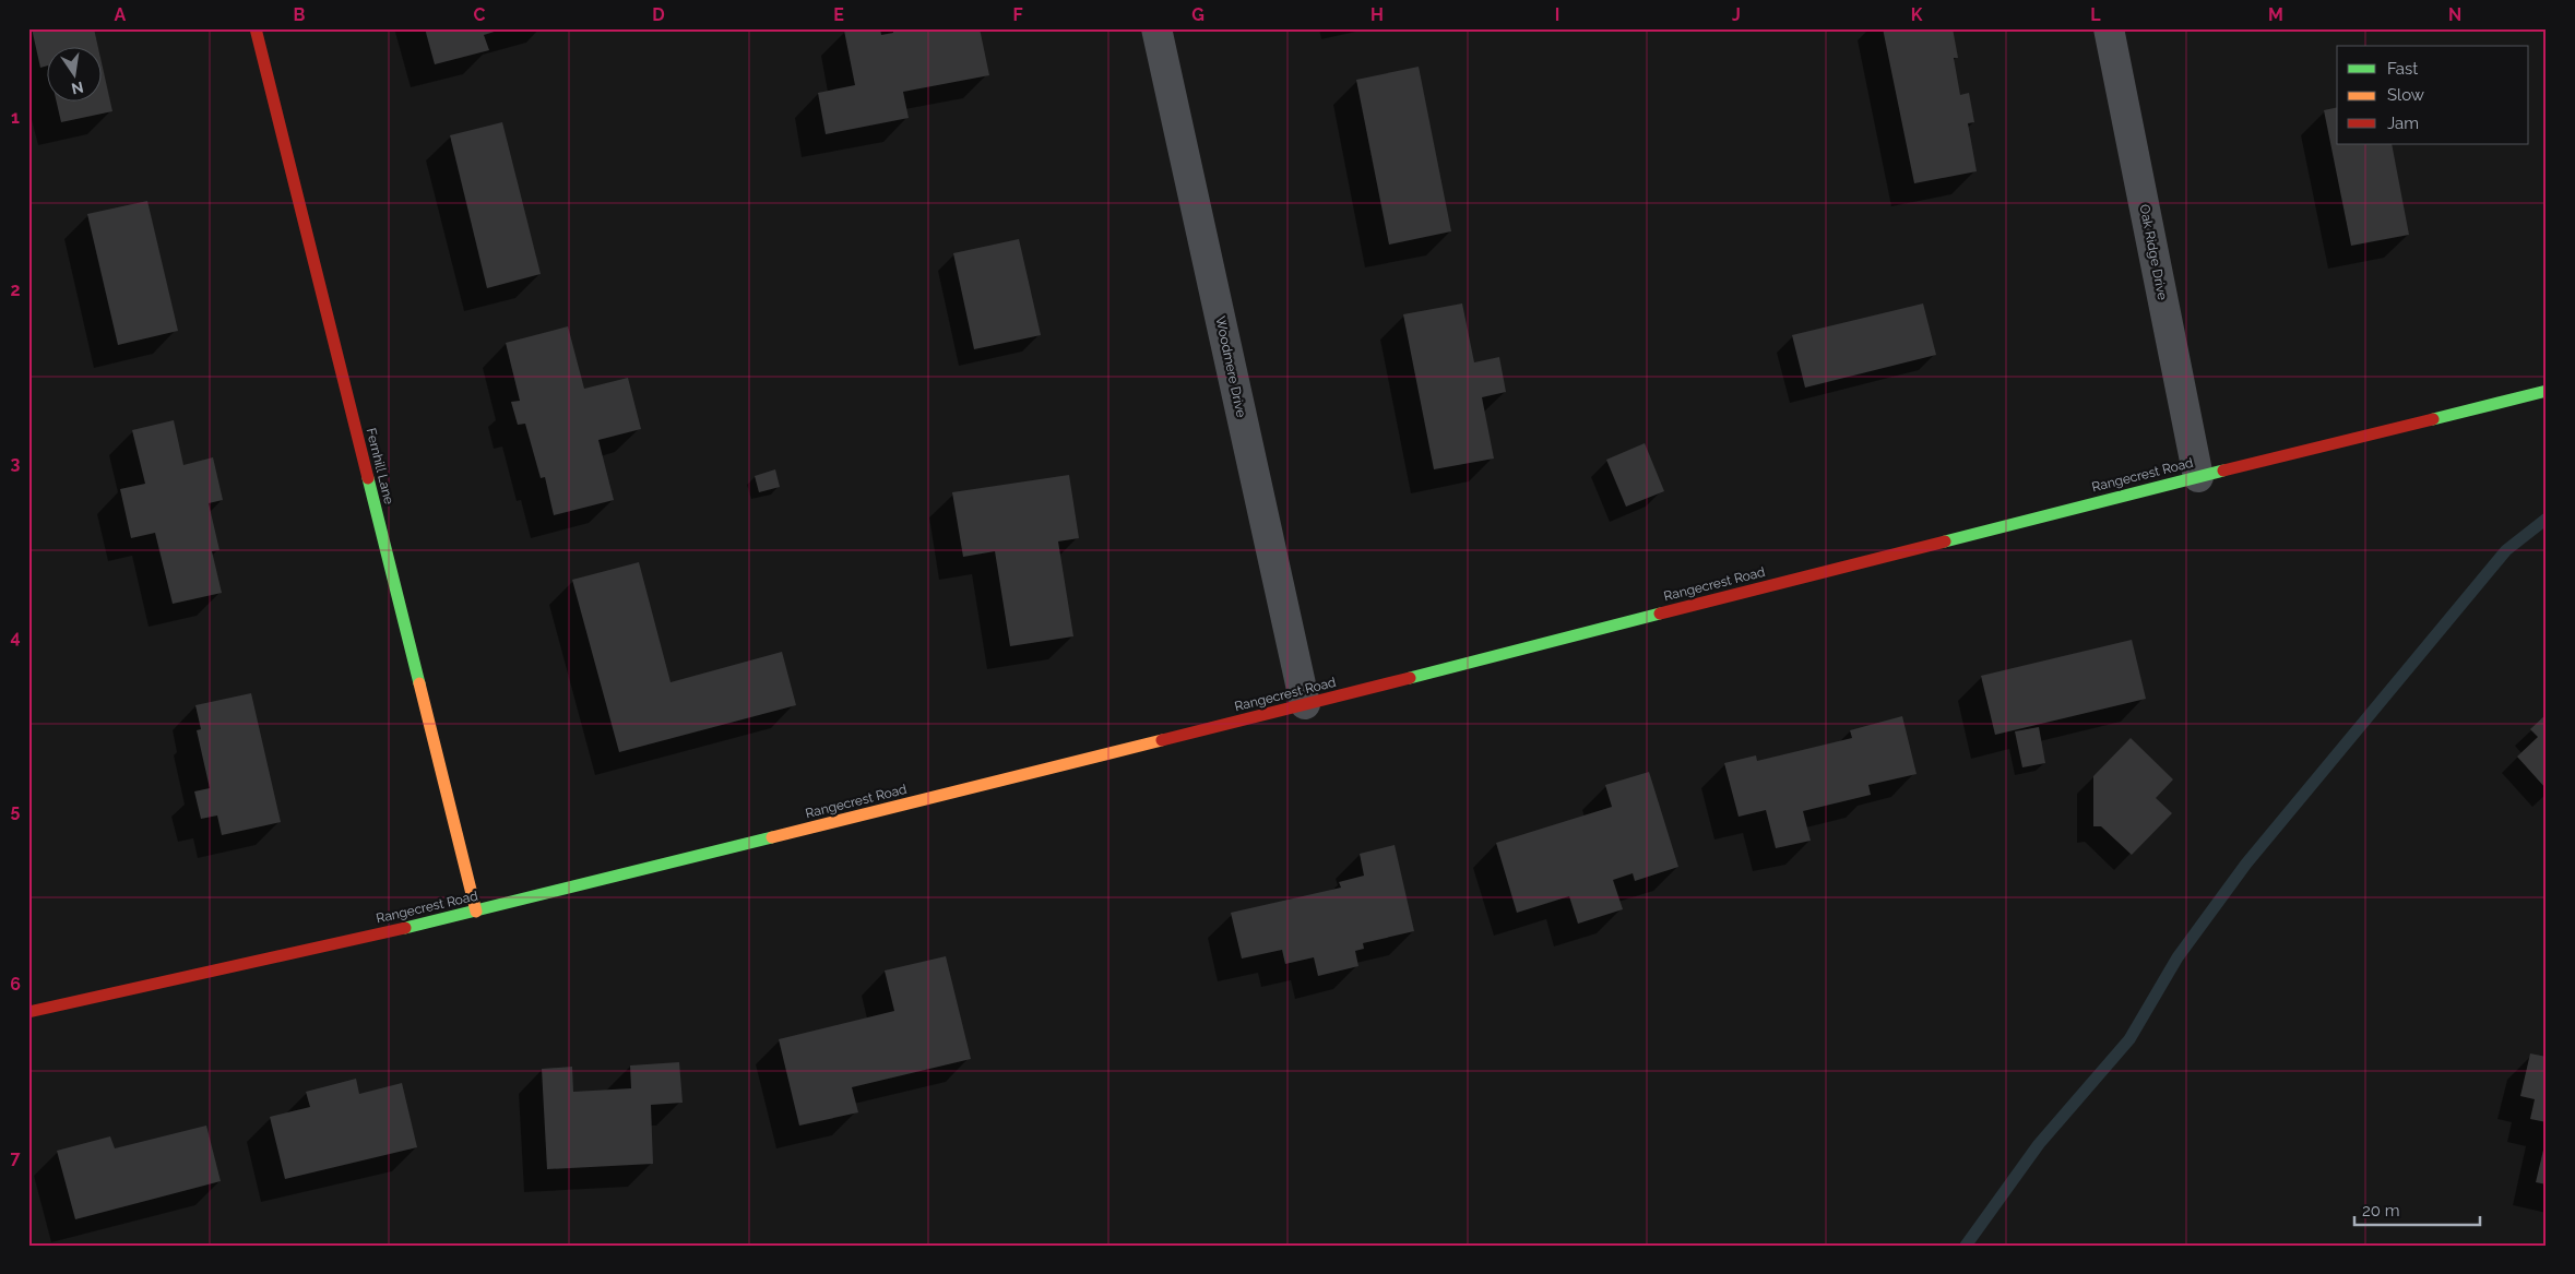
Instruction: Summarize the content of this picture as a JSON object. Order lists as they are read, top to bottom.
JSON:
{
  "streets": {
    "street": [
      "Oak Ridge Drive",
      "Woodmere Drive",
      "Fernhill Lane",
      "Rangecrest Road"
    ]
  },
  "crossings": [
    ["Oak Ridge Drive", "Rangecrest Road"],
    ["Woodmere Drive", "Rangecrest Road"],
    ["Fernhill Lane", "Rangecrest Road"]
  ],
  "legend": ["Fast", "Slow", "Jam"],
  "scale_bar": "20 m",
  "north": "bottom",
  "grid": {
    "columns": [
      "A",
      "B",
      "C",
      "D",
      "E",
      "F",
      "G",
      "H",
      "I",
      "J",
      "K",
      "L",
      "M",
      "N"
    ],
    "rows": [
      "1",
      "2",
      "3",
      "4",
      "5",
      "6",
      "7"
    ]
  }
}
